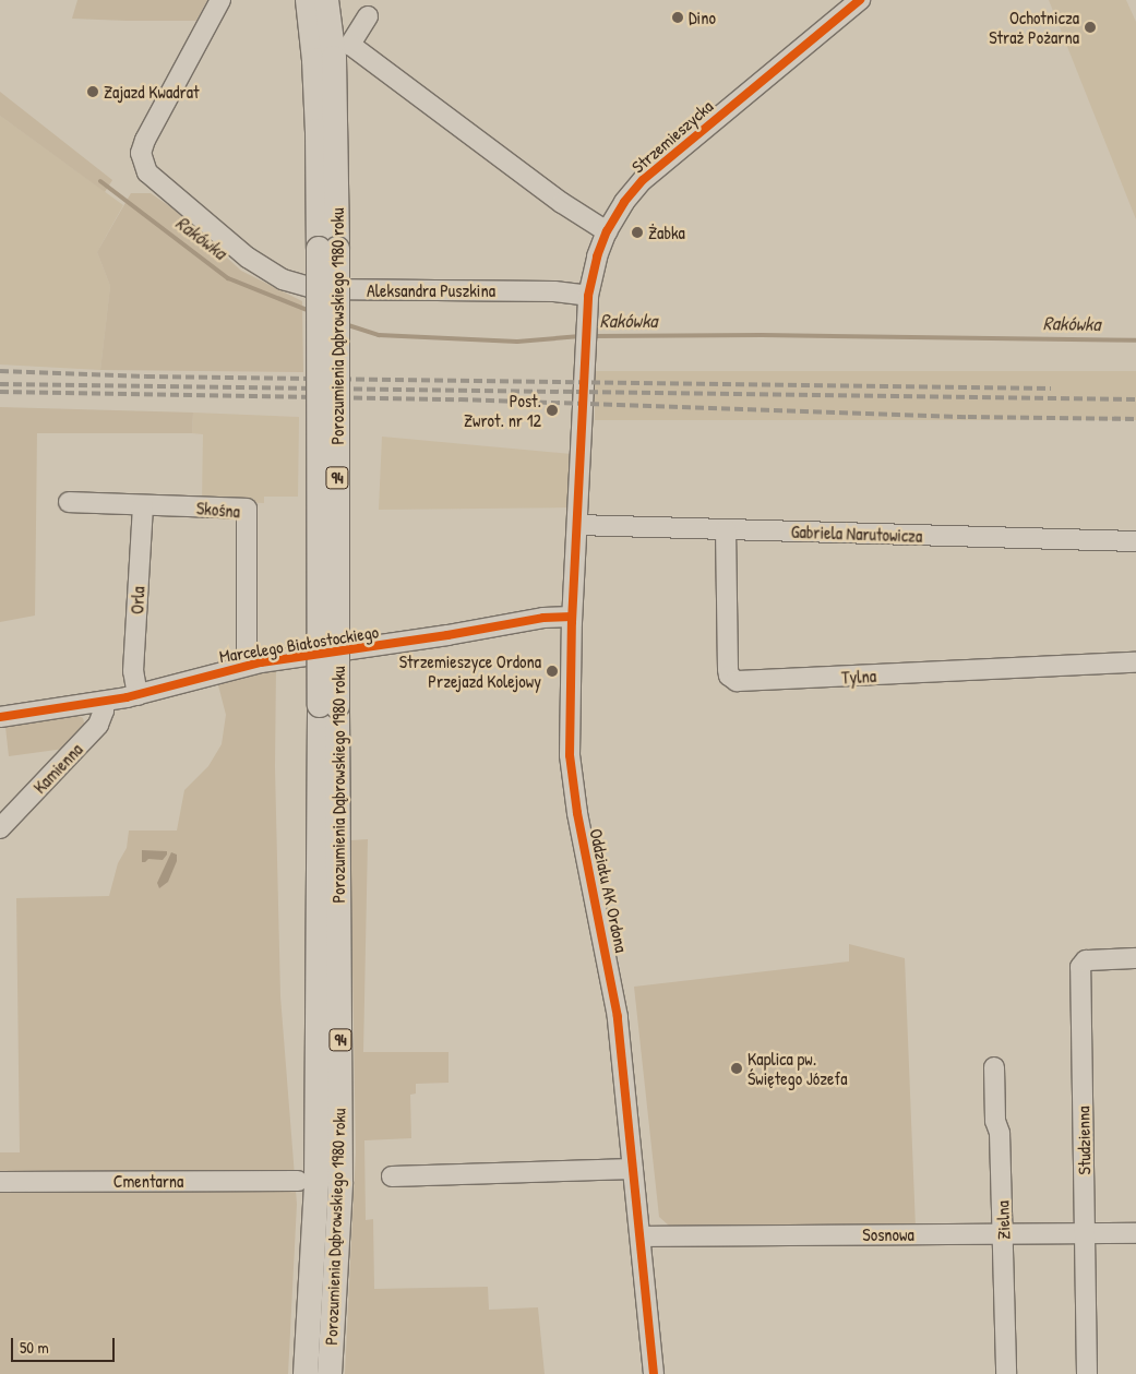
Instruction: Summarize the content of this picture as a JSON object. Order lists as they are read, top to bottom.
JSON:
{
  "streets": {
    "main road": ["Porozumienia Dąbrowskiego 1980 roku", "94"],
    "street": [
      "Strzemieszycka",
      "Aleksandra Puszkina",
      "Skośna",
      "Gabriela Narutowicza",
      "Orla",
      "Marcelego Białostockiego",
      "Tylna",
      "Kamienna",
      "Oddziału AK Ordona",
      "Studzienna",
      "Cmentarna",
      "Zielna",
      "Sosnowa"
    ]
  },
  "crossings": [
    ["Strzemieszycka", "Aleksandra Puszkina"],
    ["Strzemieszycka", "Oddziału AK Ordona"],
    ["Skośna", "Orla"],
    ["Skośna", "Marcelego Białostockiego"],
    ["Gabriela Narutowicza", "Tylna"],
    ["Gabriela Narutowicza", "Oddziału AK Ordona"],
    ["Orla", "Marcelego Białostockiego"],
    ["Marcelego Białostockiego", "Kamienna"],
    ["Marcelego Białostockiego", "Oddziału AK Ordona"],
    ["Oddziału AK Ordona", "Sosnowa"],
    ["Studzienna", "Sosnowa"],
    ["Zielna", "Sosnowa"]
  ],
  "water": ["Rakówka"],
  "places": [
    "Dino",
    "Ochotnicza Straż Pożarna",
    "Zajazd Kwadrat",
    "Żabka",
    "Post. Zwrot. nr 12",
    "Strzemieszyce Ordona Przejazd Kolejowy",
    "Kaplica pw. Świętego Józefa"
  ],
  "scale_bar": "50 m"
}
